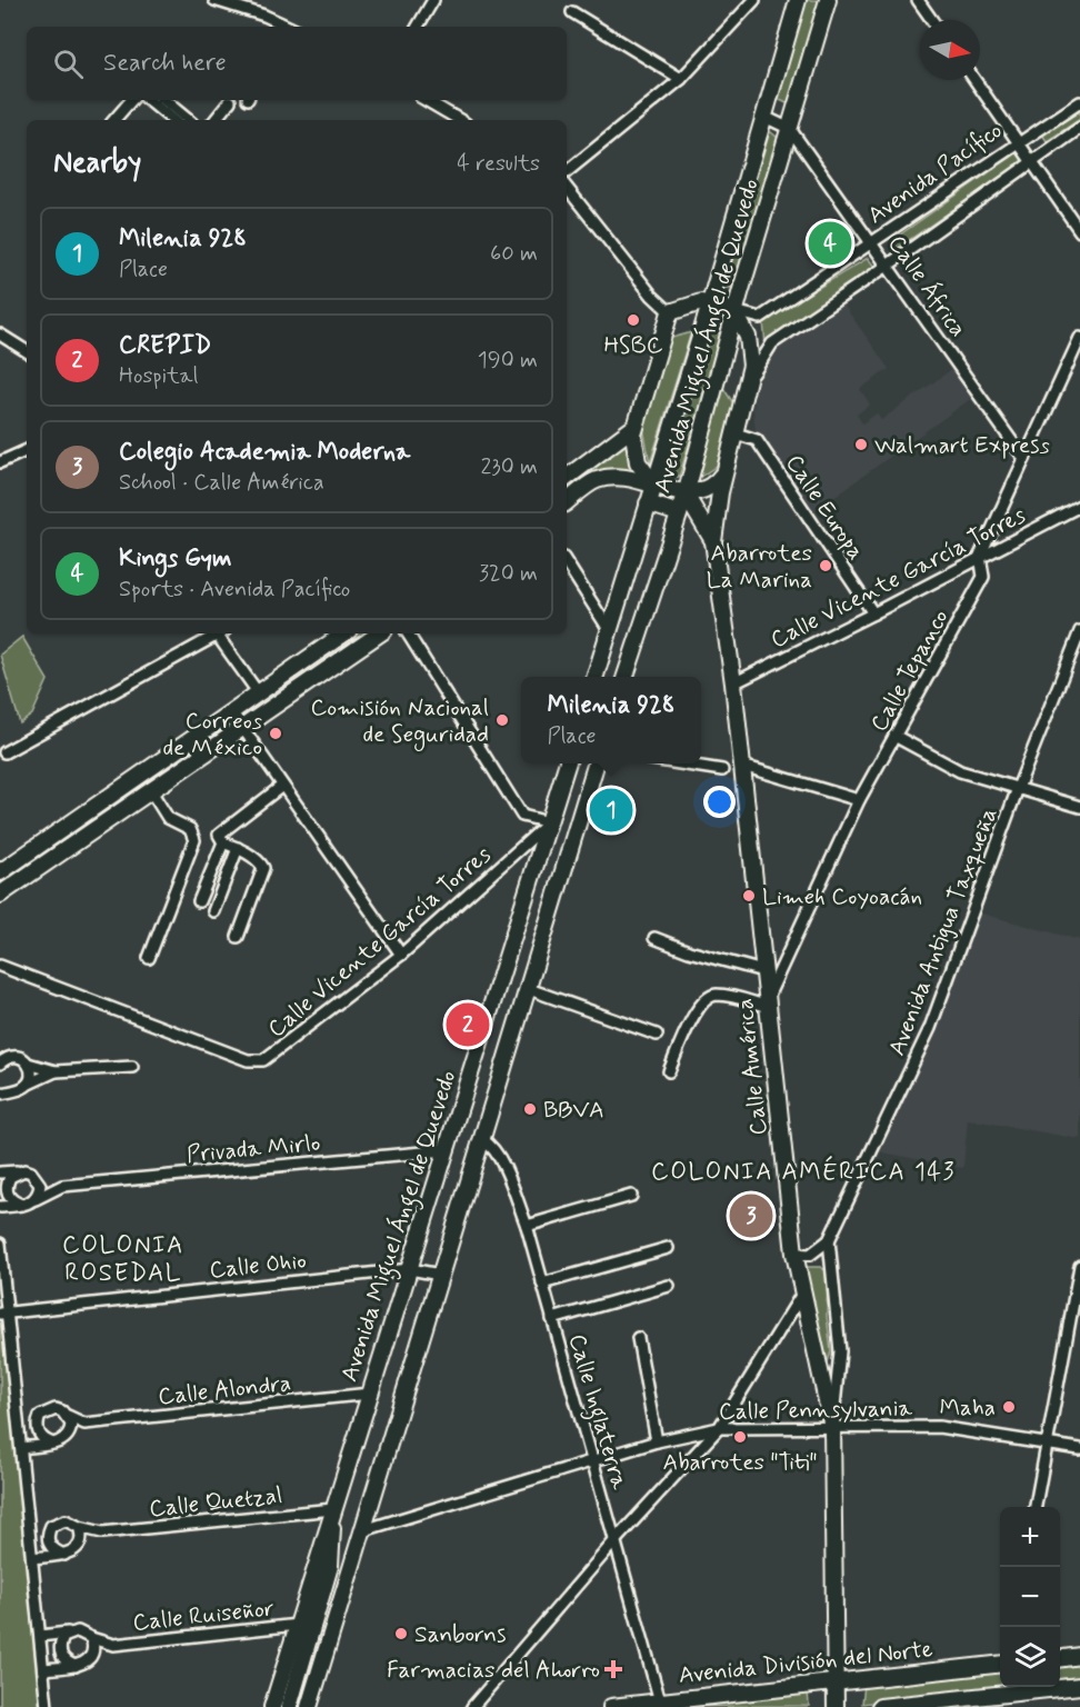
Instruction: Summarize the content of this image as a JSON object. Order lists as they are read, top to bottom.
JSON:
{
  "streets": {
    "main road": [
      "Avenida Pacífico",
      "Avenida Miguel Ángel de Quevedo",
      "Calle América",
      "Avenida División del Norte"
    ],
    "street": [
      "Calle África",
      "Calle Europa",
      "Calle Vicente García Torres",
      "Calle Tepanco",
      "Avenida Antigua Taxqueña",
      "Privada Mirlo",
      "Calle Ohio",
      "Calle Alondra",
      "Calle Pennsylvania",
      "Calle Inglaterra",
      "Calle Quetzal",
      "Calle Ruiseñor"
    ]
  },
  "crossings": [
    ["Avenida Pacífico", "Calle África"],
    ["Avenida Pacífico", "Avenida Miguel Ángel de Quevedo"],
    ["Avenida Pacífico", "Calle América"],
    ["Calle África", "Avenida Miguel Ángel de Quevedo"],
    ["Calle África", "Calle Tepanco"],
    ["Avenida Miguel Ángel de Quevedo", "Calle Vicente García Torres"],
    ["Avenida Miguel Ángel de Quevedo", "Calle América"],
    ["Avenida Miguel Ángel de Quevedo", "Privada Mirlo"],
    ["Avenida Miguel Ángel de Quevedo", "Calle Ohio"],
    ["Avenida Miguel Ángel de Quevedo", "Calle Alondra"],
    ["Avenida Miguel Ángel de Quevedo", "Calle Quetzal"],
    ["Avenida Miguel Ángel de Quevedo", "Calle Ruiseñor"],
    ["Calle Europa", "Calle Vicente García Torres"],
    ["Calle Europa", "Calle América"],
    ["Calle Vicente García Torres", "Calle Tepanco"],
    ["Calle Vicente García Torres", "Calle América"],
    ["Calle Tepanco", "Calle América"],
    ["Calle América", "Calle Pennsylvania"],
    ["Calle América", "Avenida División del Norte"],
    ["Calle Pennsylvania", "Calle Inglaterra"],
    ["Calle Inglaterra", "Avenida División del Norte"]
  ],
  "districts": ["COLONIA AMÉRICA 143", "COLONIA ROSEDAL"],
  "places": {
    "other": [
      "HSBC",
      "Walmart Express",
      "Abarrotes La Marina",
      "Comisión Nacional de Seguridad",
      "Correos de México",
      "Limeh Coyoacán",
      "BBVA",
      "Maha",
      "Abarrotes \"Titi\"",
      "Sanborns"
    ],
    "health": ["Farmacias del Ahorro"]
  },
  "north": "right",
  "page": {
    "search": "Search here",
    "heading": ["Nearby", "4 results"],
    "list": [
      {
        "mark": "1",
        "name": "Milenia 928",
        "note": "Place",
        "value": "60 m"
      },
      {
        "mark": "2",
        "name": "CREPID",
        "note": "Hospital",
        "value": "190 m"
      },
      {
        "mark": "3",
        "name": "Colegio Academia Moderna",
        "note": "School · Calle América",
        "value": "230 m"
      },
      {
        "mark": "4",
        "name": "Kings Gym",
        "note": "Sports · Avenida Pacífico",
        "value": "320 m"
      }
    ],
    "pins": [
      "4",
      "1",
      "2",
      "3"
    ],
    "popup": ["Milenia 928", "Place"],
    "map_buttons": ["+", "−"]
  }
}
